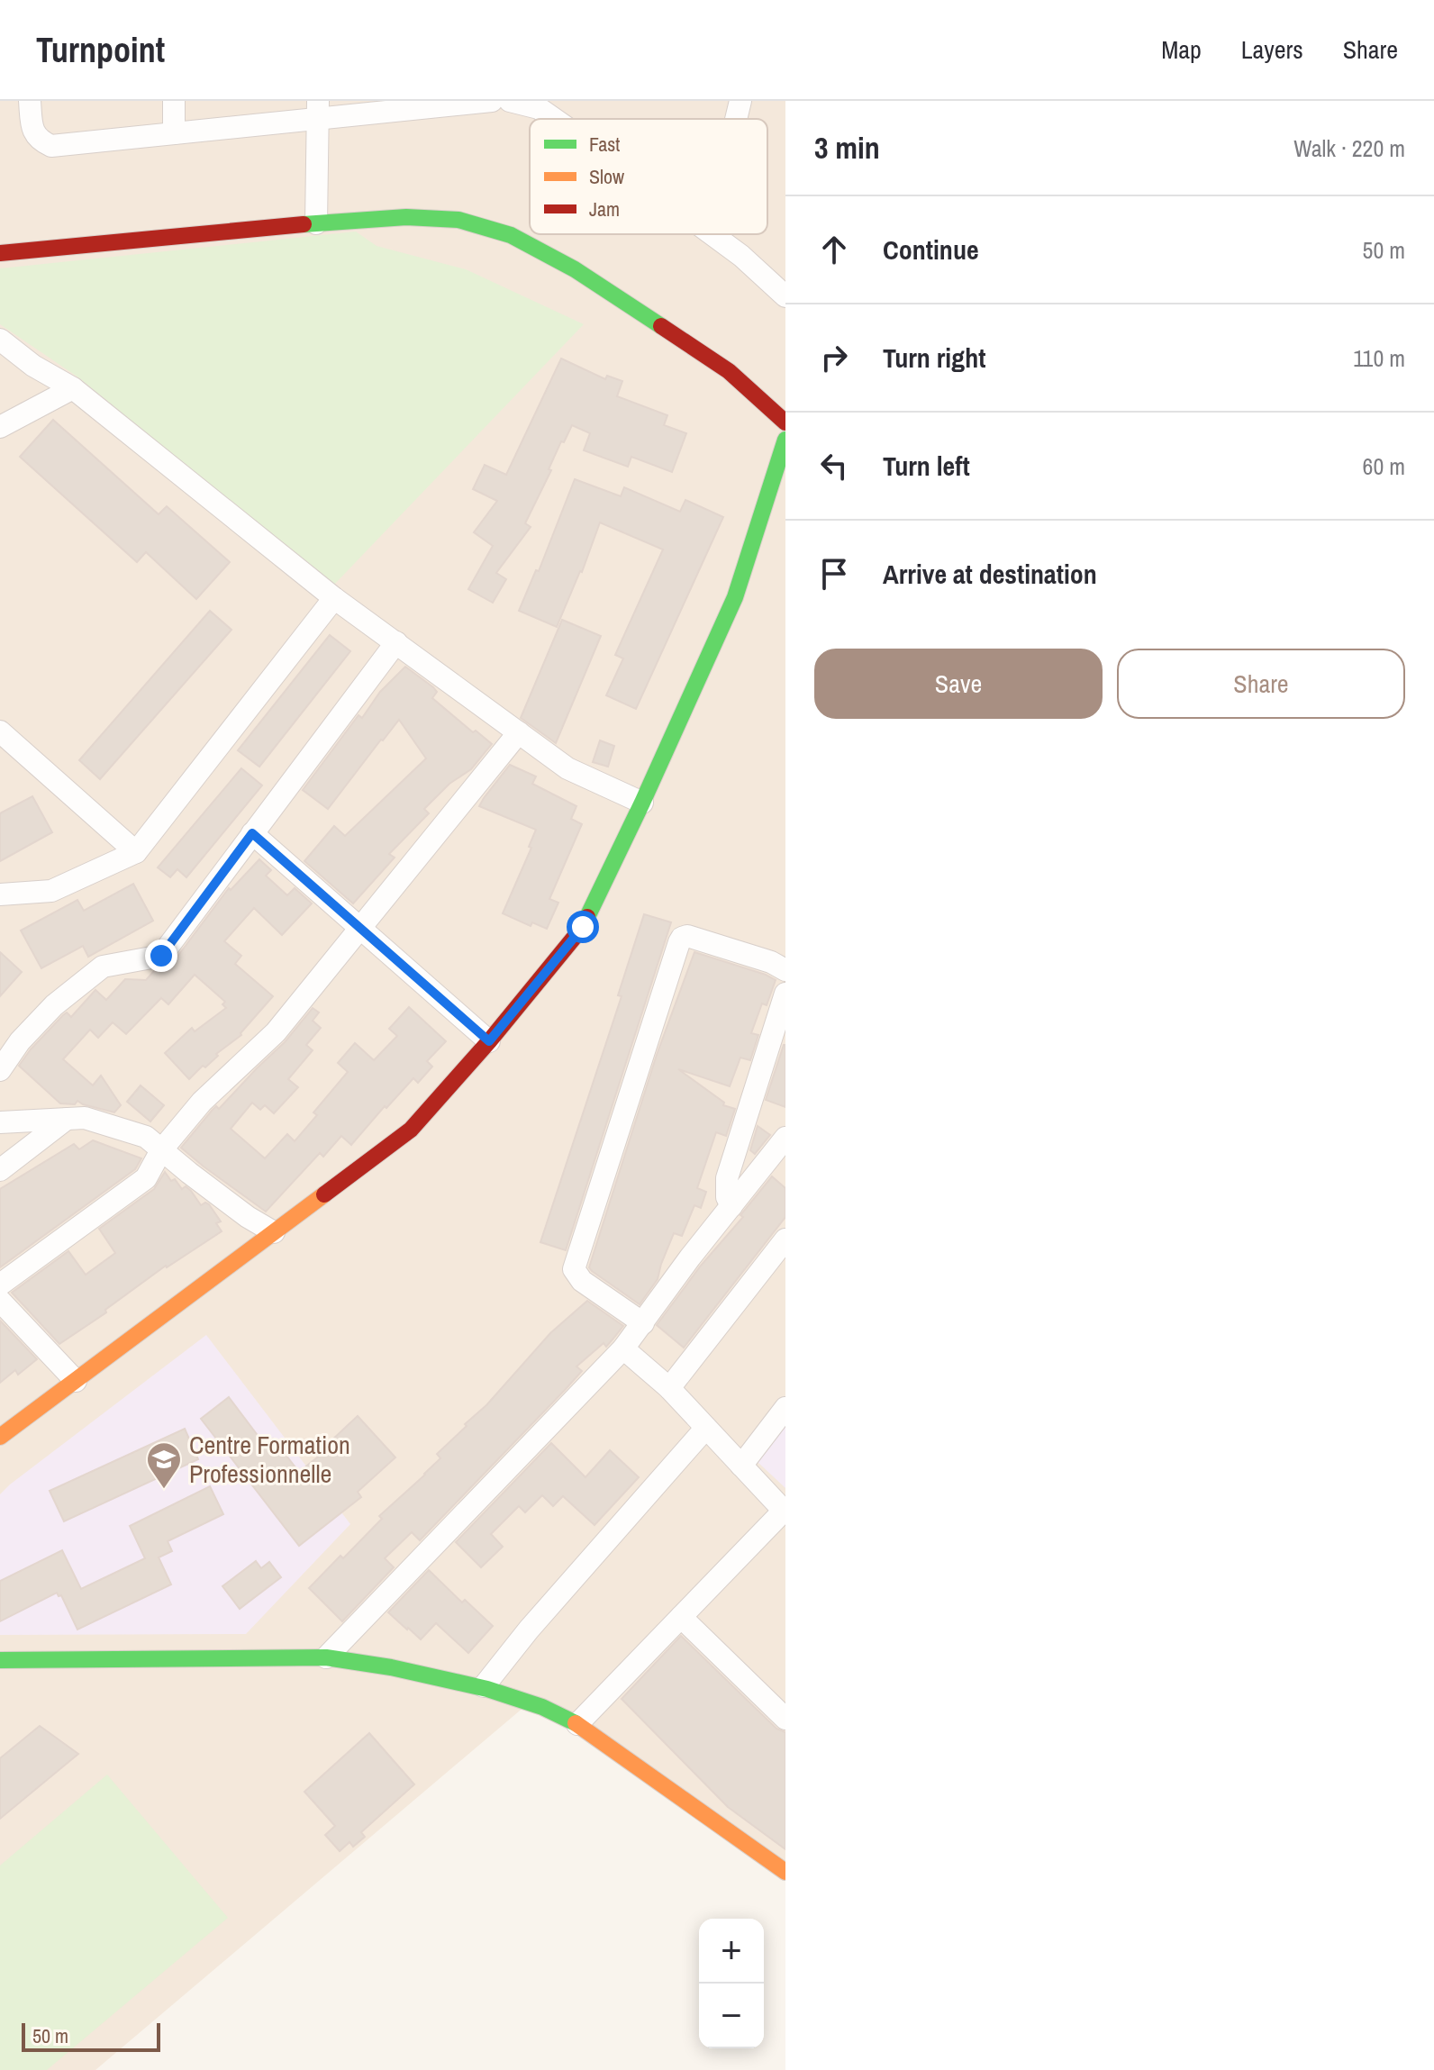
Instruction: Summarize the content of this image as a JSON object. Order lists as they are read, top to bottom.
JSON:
{
  "places": {
    "school or university": ["Centre Formation Professionnelle"]
  },
  "legend": ["Fast", "Slow", "Jam"],
  "scale_bar": "50 m",
  "page": {
    "header": "Turnpoint",
    "nav": ["Map", "Layers", "Share"],
    "heading": ["3 min", "Walk · 220 m"],
    "list": [
      ["Continue", "50 m"],
      ["Turn right", "110 m"],
      ["Turn left", "60 m"],
      "Arrive at destination"
    ],
    "buttons": ["Save", "Share"],
    "map_buttons": ["+", "−"],
    "scale": "50 m"
  }
}
